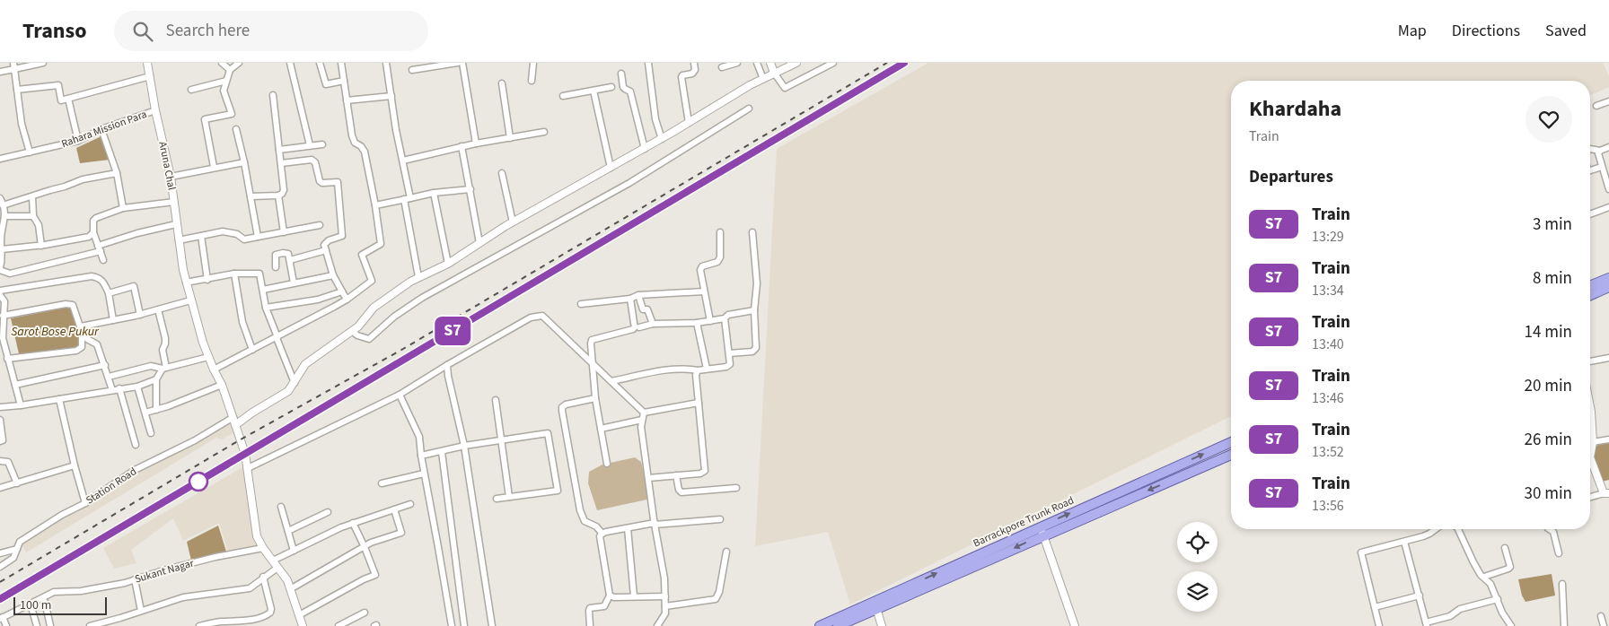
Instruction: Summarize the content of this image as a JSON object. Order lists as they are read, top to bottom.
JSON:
{
  "streets": {
    "main road": ["Barrackpore Trunk Road"],
    "street": [
      "Rahara Mission Para",
      "Aruna Chal",
      "Station Road",
      "Sukant Nagar"
    ]
  },
  "crossings": [
    ["Rahara Mission Para", "Aruna Chal"],
    ["Aruna Chal", "Station Road"],
    ["Aruna Chal", "Sukant Nagar"]
  ],
  "water": ["Sarot Bose Pukur"],
  "scale_bar": "100 m",
  "page": {
    "header": "Transo",
    "search": "Search here",
    "nav": ["Map", "Directions", "Saved"],
    "on_map": "S7",
    "heading": [
      ["Khardaha", "Train"],
      "Departures"
    ],
    "list": [
      {
        "mark": "S7",
        "name": "Train",
        "note": "13:29",
        "value": "3 min"
      },
      {
        "mark": "S7",
        "name": "Train",
        "note": "13:34",
        "value": "8 min"
      },
      {
        "mark": "S7",
        "name": "Train",
        "note": "13:40",
        "value": "14 min"
      },
      {
        "mark": "S7",
        "name": "Train",
        "note": "13:46",
        "value": "20 min"
      },
      {
        "mark": "S7",
        "name": "Train",
        "note": "13:52",
        "value": "26 min"
      },
      {
        "mark": "S7",
        "name": "Train",
        "note": "13:56",
        "value": "30 min"
      }
    ],
    "scale": "100 m"
  }
}
